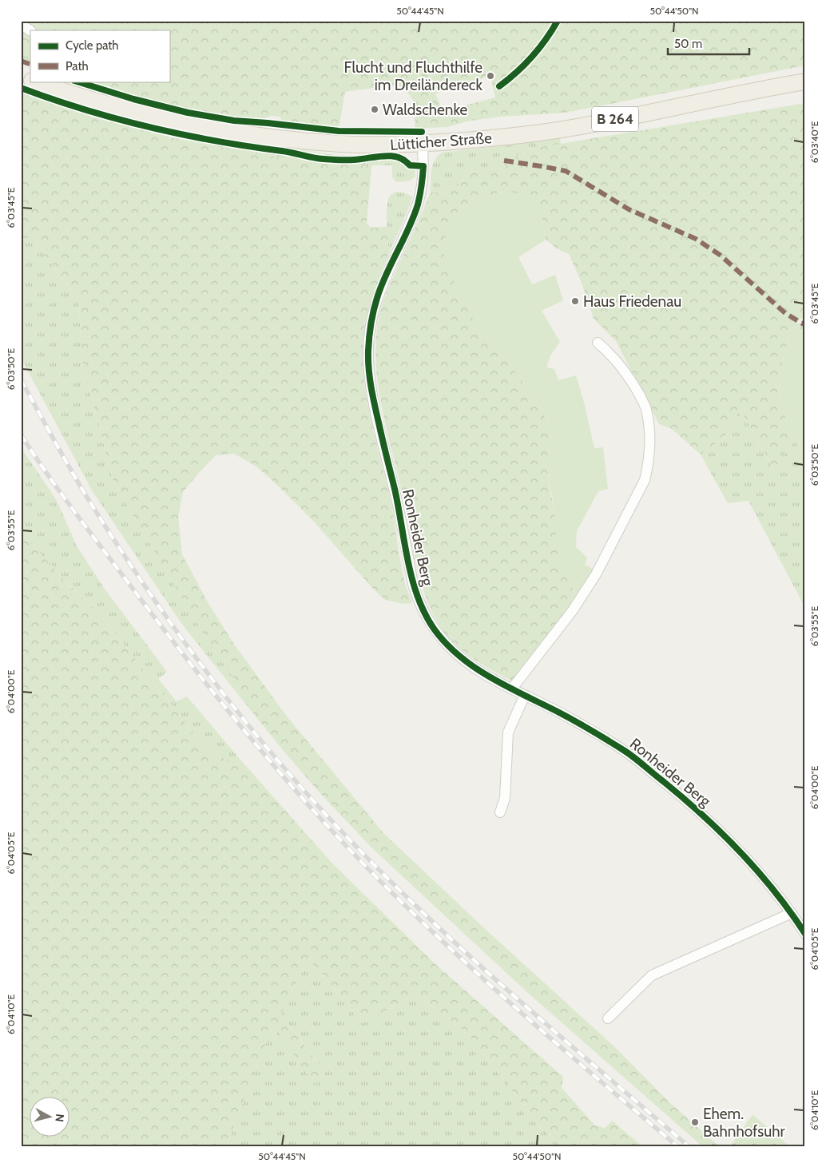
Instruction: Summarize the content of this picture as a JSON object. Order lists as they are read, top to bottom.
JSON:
{
  "streets": {
    "main road": ["B 264", "Lütticher Straße"],
    "street": ["Ronheider Berg"]
  },
  "crossings": [
    ["Lütticher Straße", "Ronheider Berg"]
  ],
  "places": [
    "Flucht und Fluchthilfe im Dreiländereck",
    "Waldschenke",
    "Haus Friedenau",
    "Ehem. Bahnhofsuhr"
  ],
  "legend": ["Cycle path", "Path"],
  "scale_bar": "50 m",
  "north": "right",
  "coordinates": [
    "50°44'45\"N",
    "50°44'50\"N",
    "6°03'40\"E",
    "6°03'45\"E",
    "6°03'50\"E",
    "6°03'55\"E",
    "6°04'00\"E",
    "6°04'05\"E",
    "6°04'10\"E"
  ]
}
